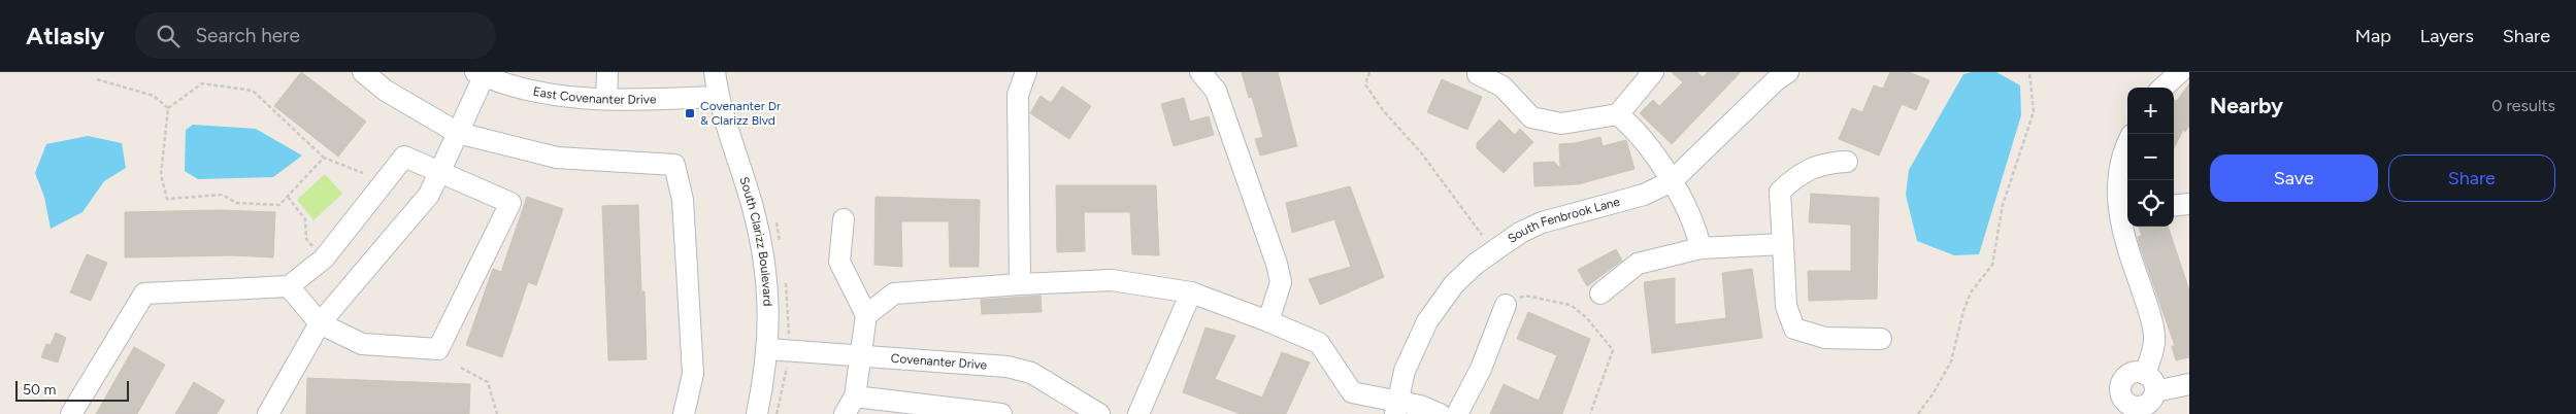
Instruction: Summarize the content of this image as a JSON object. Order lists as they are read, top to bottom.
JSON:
{
  "streets": {
    "street": [
      "East Covenanter Drive",
      "South Fenbrook Lane",
      "South Clarizz Boulevard",
      "Covenanter Drive"
    ]
  },
  "crossings": [
    ["East Covenanter Drive", "South Clarizz Boulevard"],
    ["South Clarizz Boulevard", "Covenanter Drive"]
  ],
  "places": {
    "transit": ["Covenanter Dr & Clarizz Blvd"]
  },
  "scale_bar": "50 m",
  "page": {
    "header": "Atlasly",
    "search": "Search here",
    "nav": ["Map", "Layers", "Share"],
    "heading": ["Nearby", "0 results"],
    "map_buttons": ["+", "−"],
    "buttons": ["Save", "Share"],
    "scale": "50 m"
  }
}
